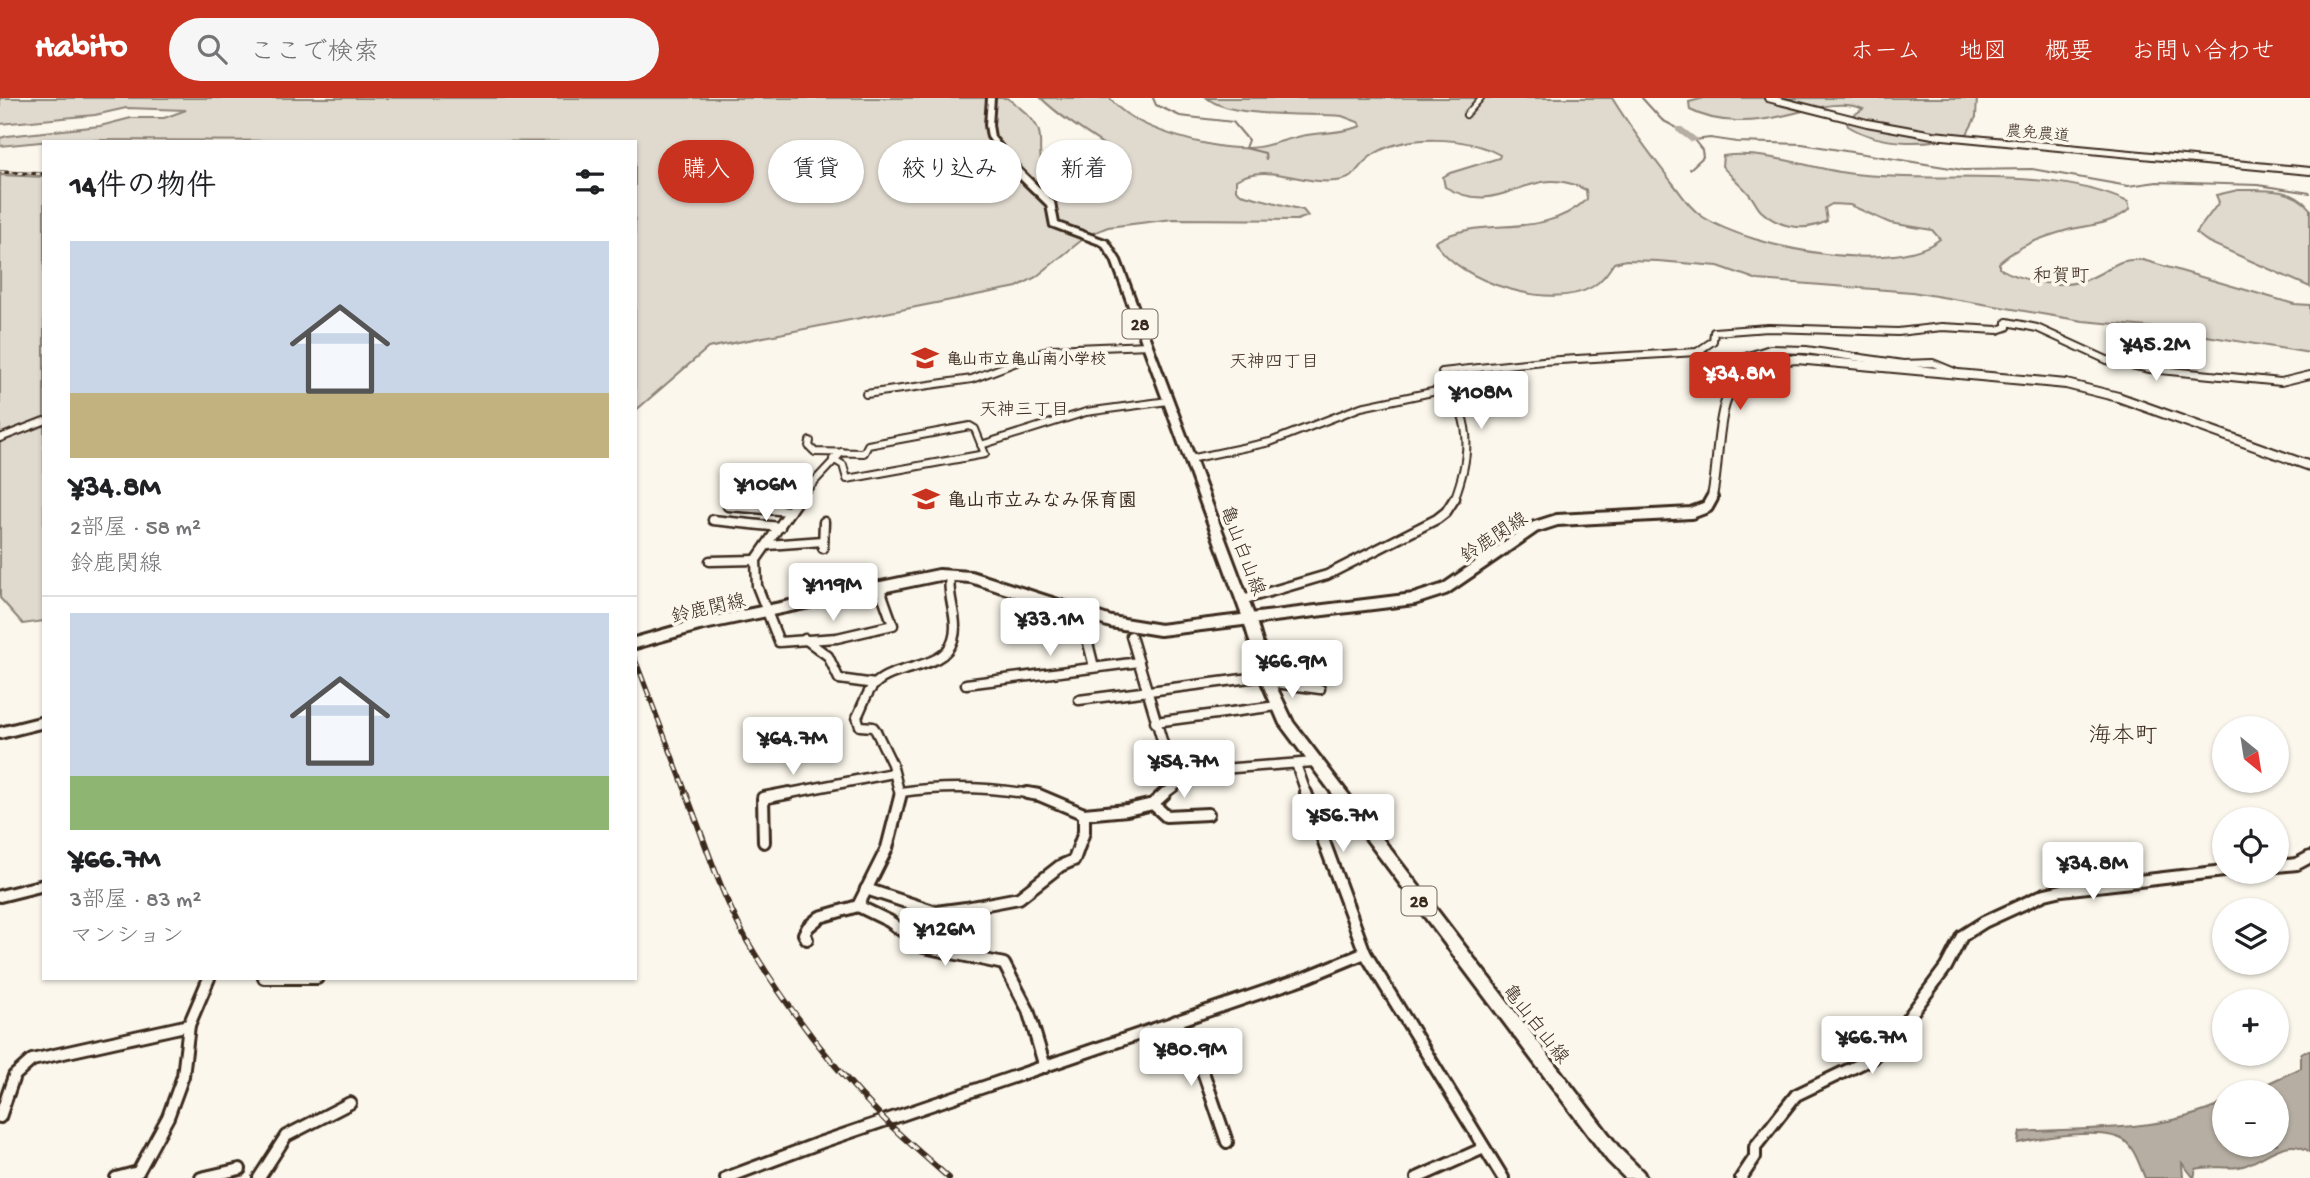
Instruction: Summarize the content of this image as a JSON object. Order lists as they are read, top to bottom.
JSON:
{
  "streets": {
    "main road": [
      "農免農道",
      "28",
      "鈴鹿関線",
      "亀山白山線"
    ]
  },
  "crossings": [
    ["鈴鹿関線", "亀山白山線"]
  ],
  "districts": [
    "和賀町",
    "天神四丁目",
    "天神三丁目",
    "海本町"
  ],
  "places": {
    "school or university": ["亀山市立亀山南小学校", "亀山市立みなみ保育園"]
  },
  "north": "bottom right",
  "page": {
    "header": "Habito",
    "search": "ここで検索",
    "nav": [
      "ホーム",
      "地図",
      "概要",
      "お問い合わせ"
    ],
    "chip": [
      "購入",
      "賃貸",
      "絞り込み",
      "新着"
    ],
    "heading": "14件の物件",
    "list": [
      {
        "name": "¥34.8M",
        "note": "2部屋 · 58 m² · 鈴鹿関線"
      },
      {
        "name": "¥66.7M",
        "note": "3部屋 · 83 m² · マンション"
      }
    ],
    "price": [
      "¥45.2M",
      "¥34.8M",
      "¥108M",
      "¥106M",
      "¥119M",
      "¥33.1M",
      "¥66.9M",
      "¥64.7M",
      "¥54.7M",
      "¥56.7M",
      "¥34.8M",
      "¥126M",
      "¥66.7M",
      "¥80.9M"
    ],
    "map_buttons": ["+", "−"]
  }
}
